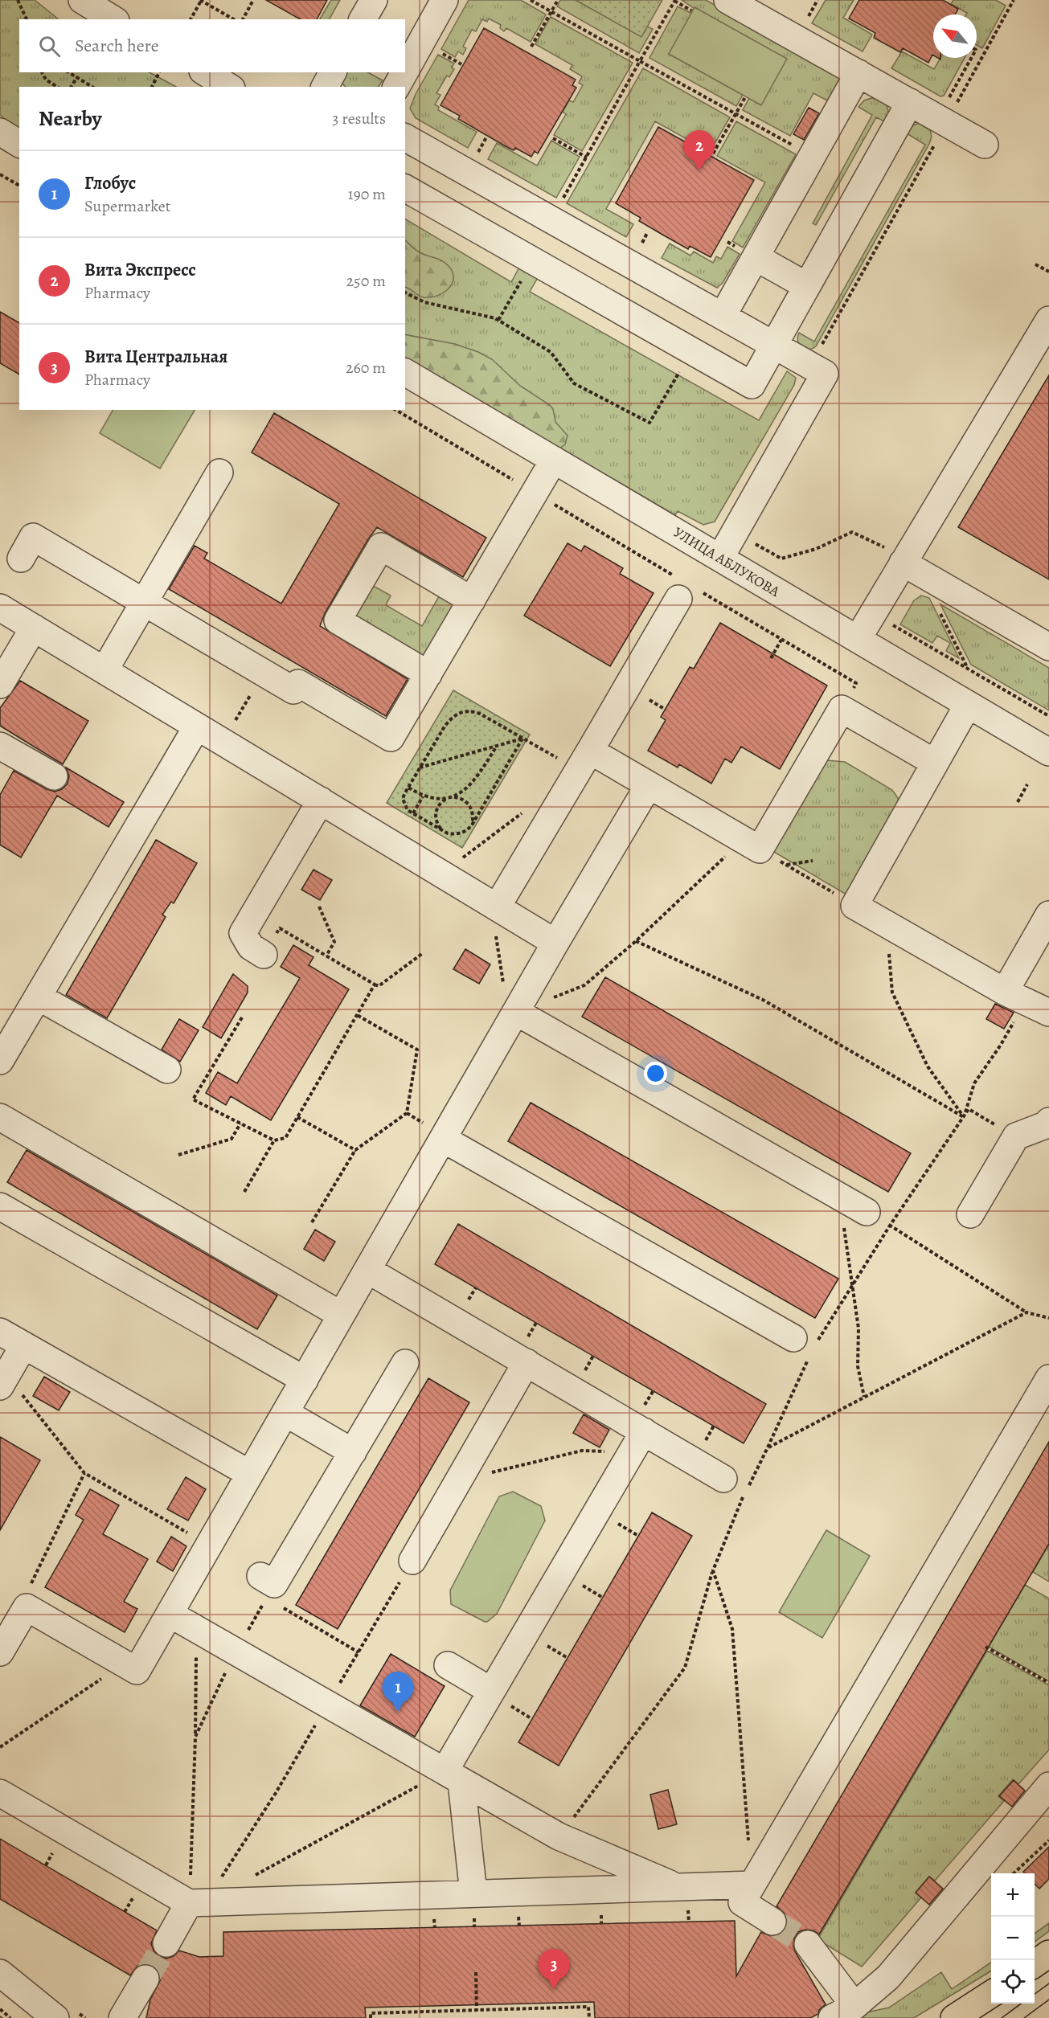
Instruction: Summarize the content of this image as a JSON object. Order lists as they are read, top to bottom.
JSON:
{
  "streets": {
    "street": ["УЛИЦА АБЛУКОВА"]
  },
  "north": "top left",
  "page": {
    "search": "Search here",
    "heading": ["Nearby", "3 results"],
    "pins": ["2", "1", "3"],
    "list": [
      {
        "mark": "1",
        "name": "Глобус",
        "note": "Supermarket",
        "value": "190 m"
      },
      {
        "mark": "2",
        "name": "Вита Экспресс",
        "note": "Pharmacy",
        "value": "250 m"
      },
      {
        "mark": "3",
        "name": "Вита Центральная",
        "note": "Pharmacy",
        "value": "260 m"
      }
    ],
    "map_buttons": ["+", "−"]
  }
}
